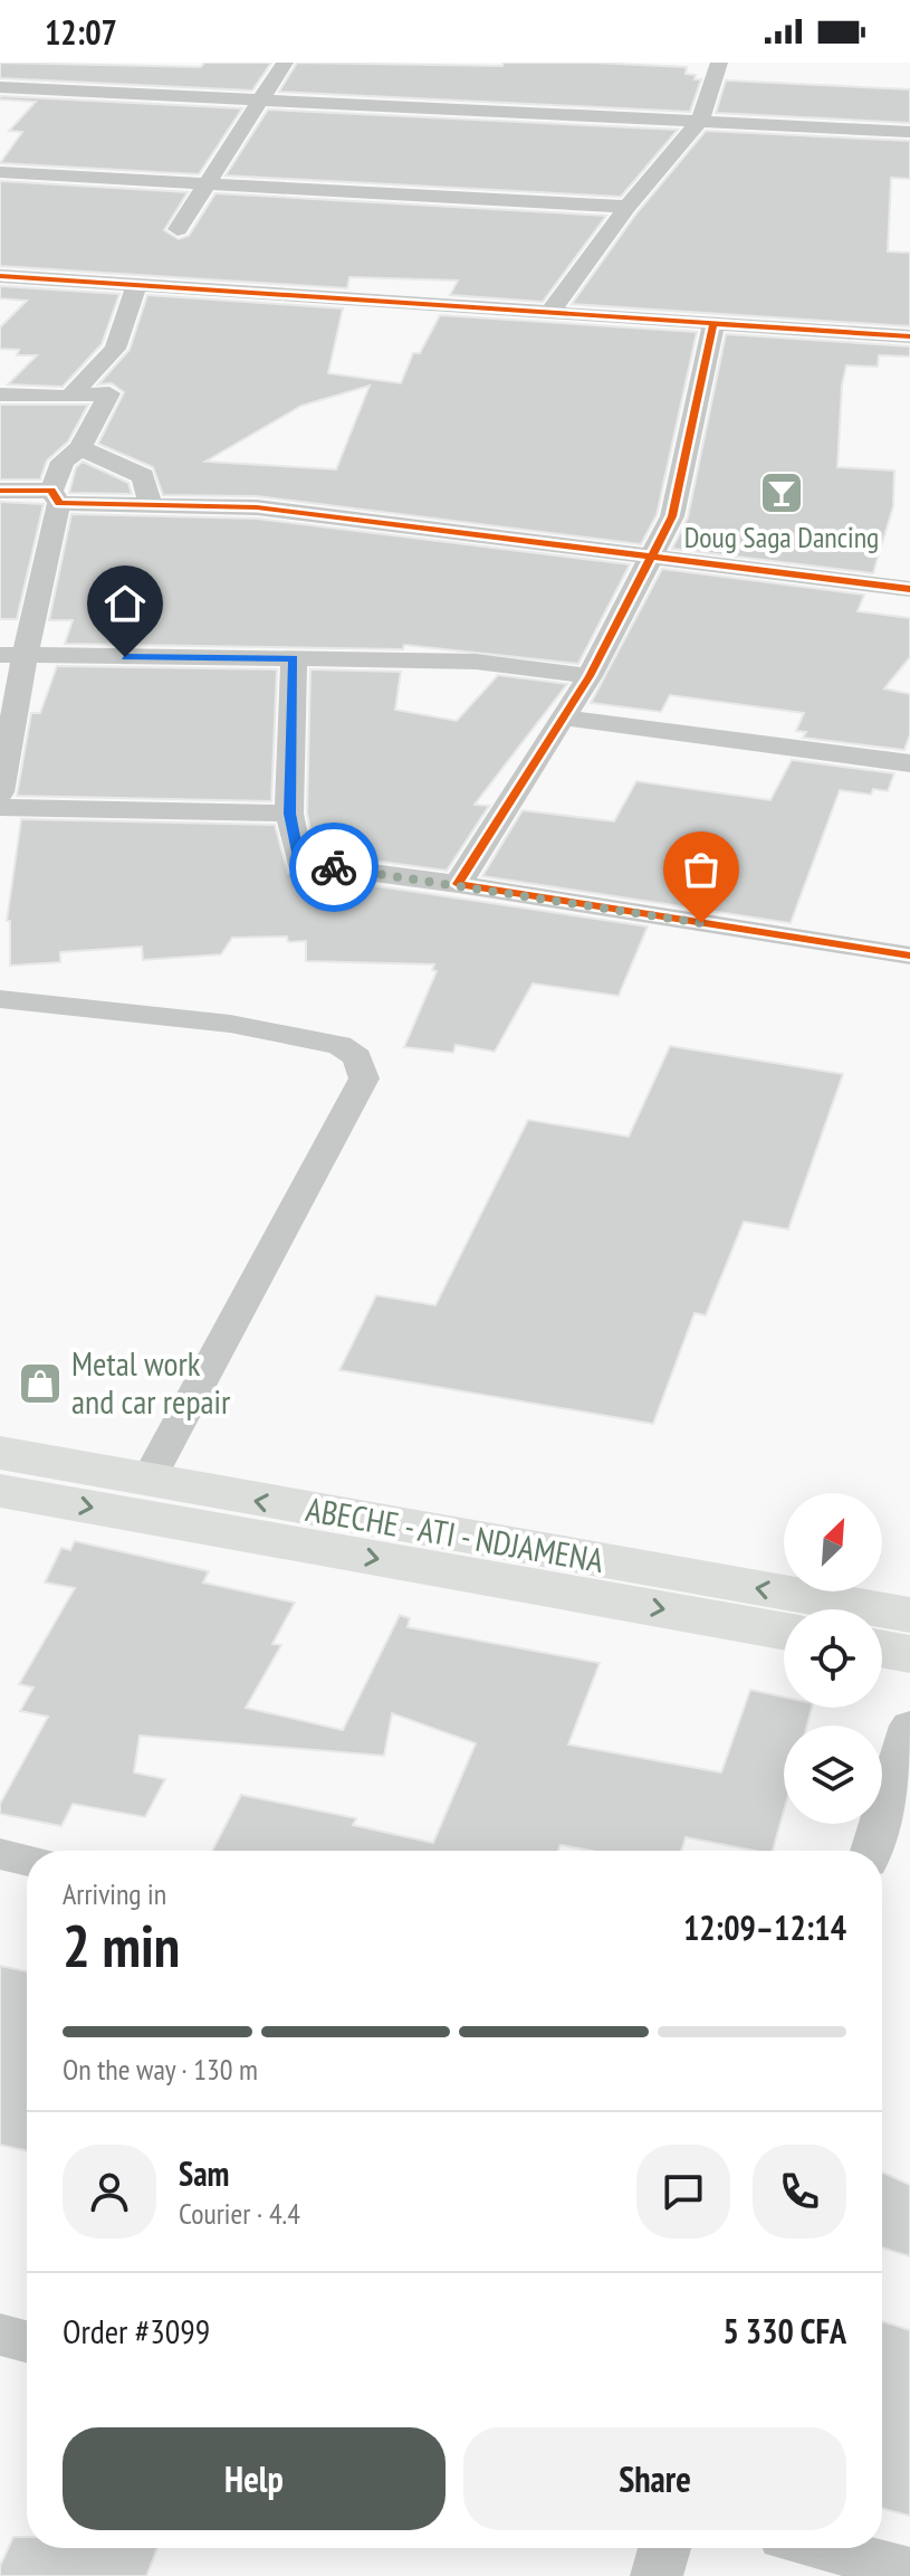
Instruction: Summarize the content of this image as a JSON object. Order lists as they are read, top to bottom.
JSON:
{
  "streets": {
    "highway": ["ABECHE - ATI - NDJAMENA"]
  },
  "places": {
    "bar": ["Doug Saga Dancing"],
    "shop": ["Metal work and car repair"]
  },
  "north": "top right",
  "page": {
    "status": "12:07",
    "heading": ["2 min", "Arriving in", "12:09–12:14"],
    "panel": [
      "Sam",
      "Courier · 4.4",
      "Order #3099",
      "5 330 CFA"
    ],
    "bar": "On the way · 130 m",
    "buttons": ["Help", "Share"]
  }
}
